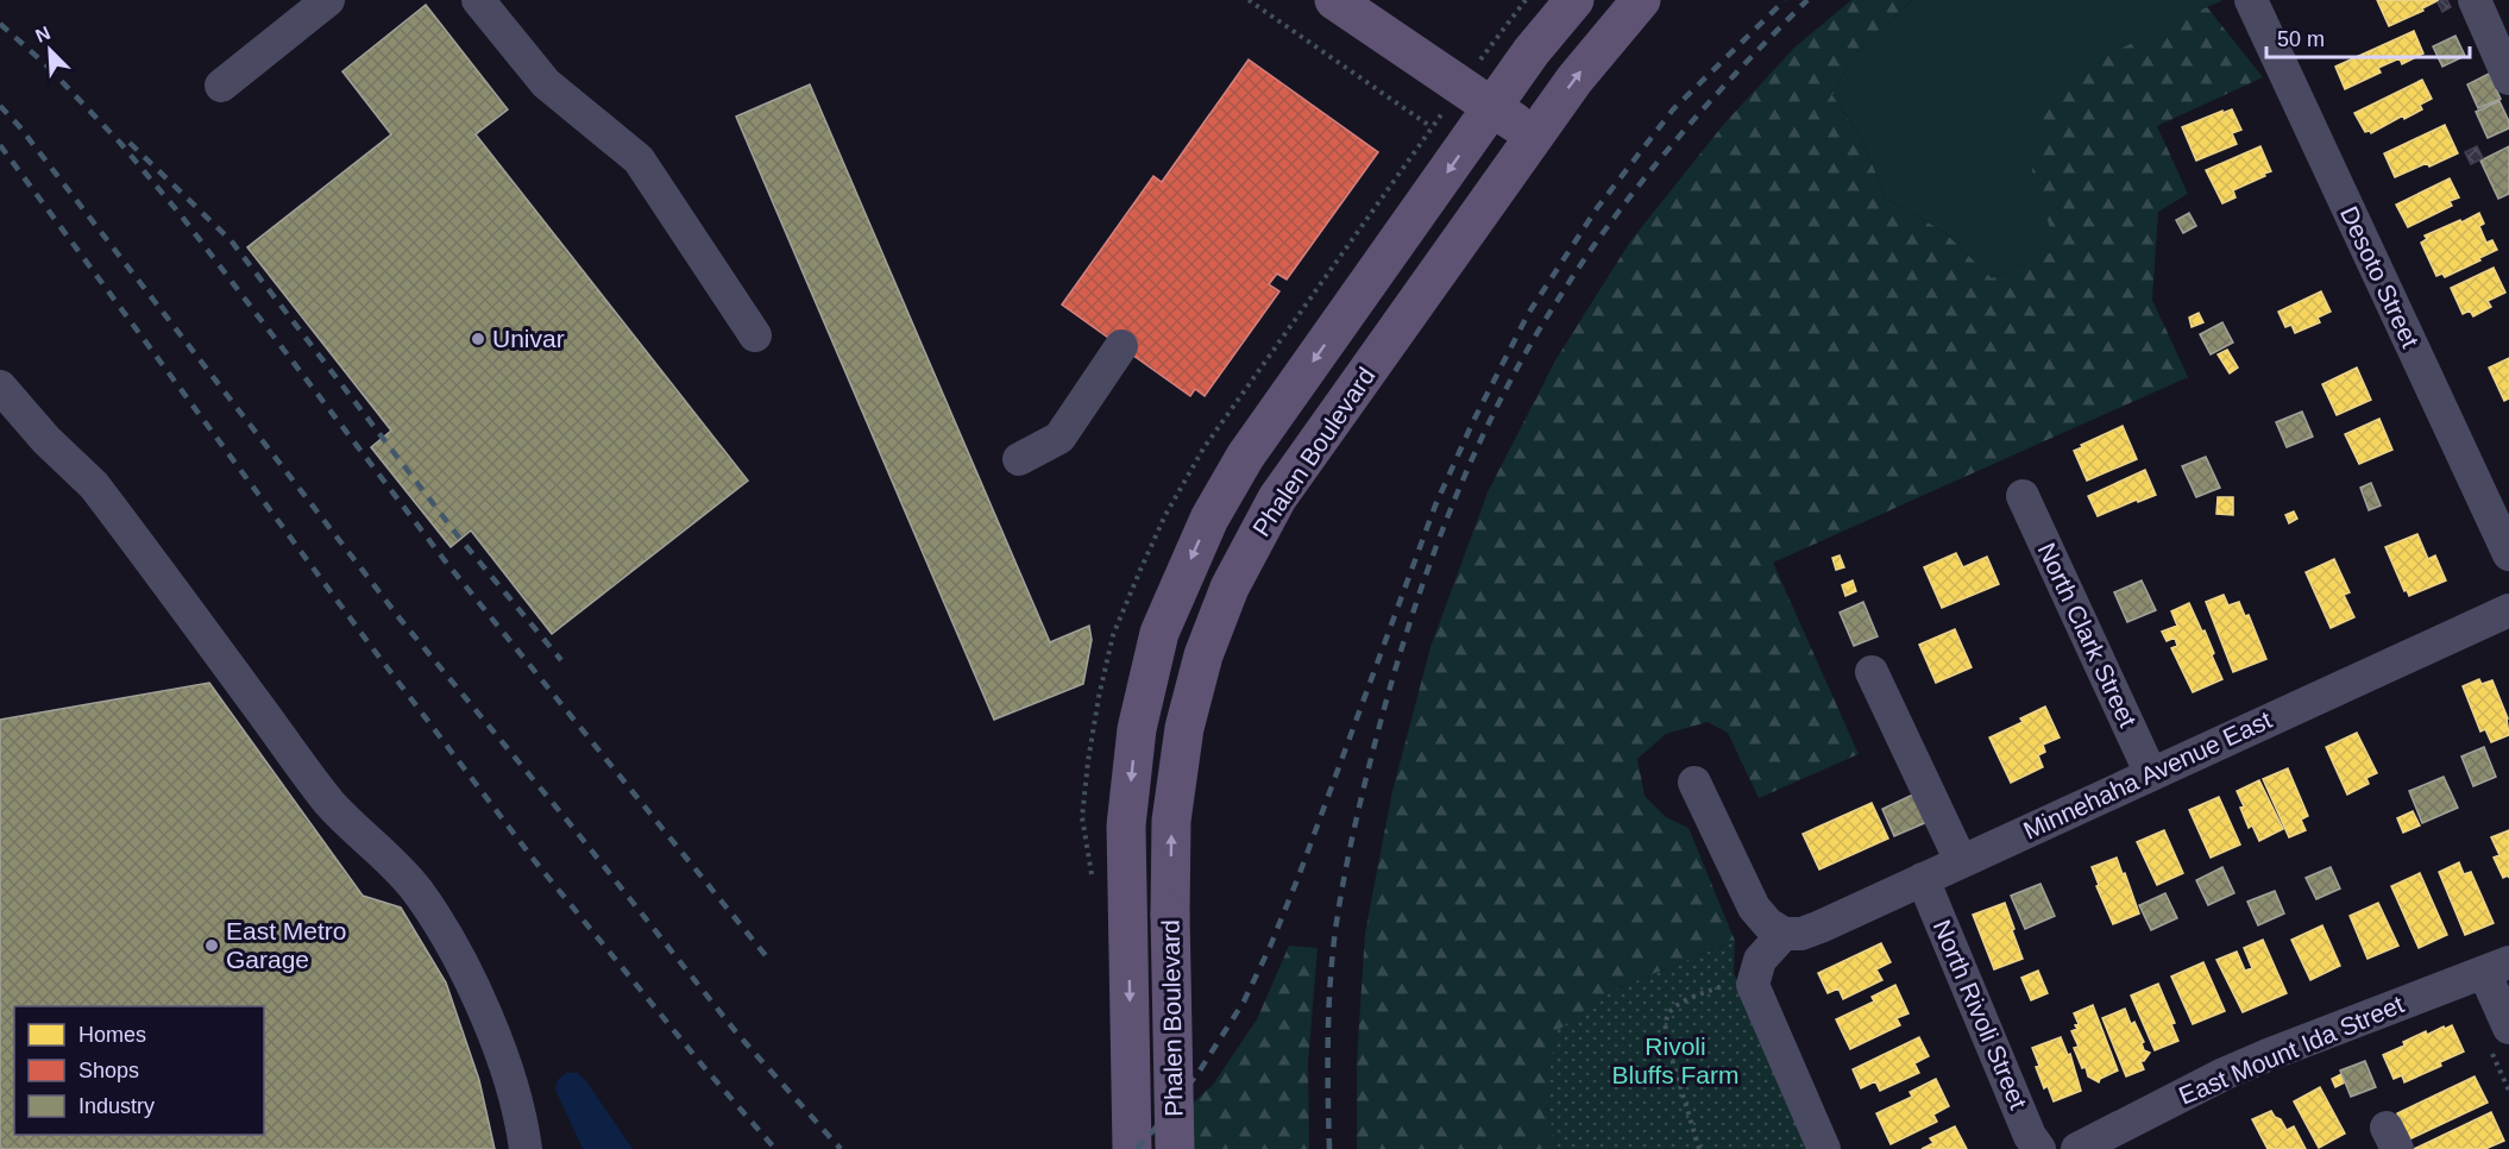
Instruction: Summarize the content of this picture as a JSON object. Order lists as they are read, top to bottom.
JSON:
{
  "streets": {
    "main road": ["Phalen Boulevard"],
    "street": [
      "Desoto Street",
      "North Clark Street",
      "Minnehaha Avenue East",
      "North Rivoli Street",
      "East Mount Ida Street"
    ]
  },
  "crossings": [
    ["North Clark Street", "Minnehaha Avenue East"],
    ["Minnehaha Avenue East", "North Rivoli Street"]
  ],
  "parks": ["Rivoli Bluffs Farm"],
  "places": ["Univar", "East Metro Garage"],
  "legend": ["Homes", "Shops", "Industry"],
  "scale_bar": "50 m",
  "north": "top left"
}
